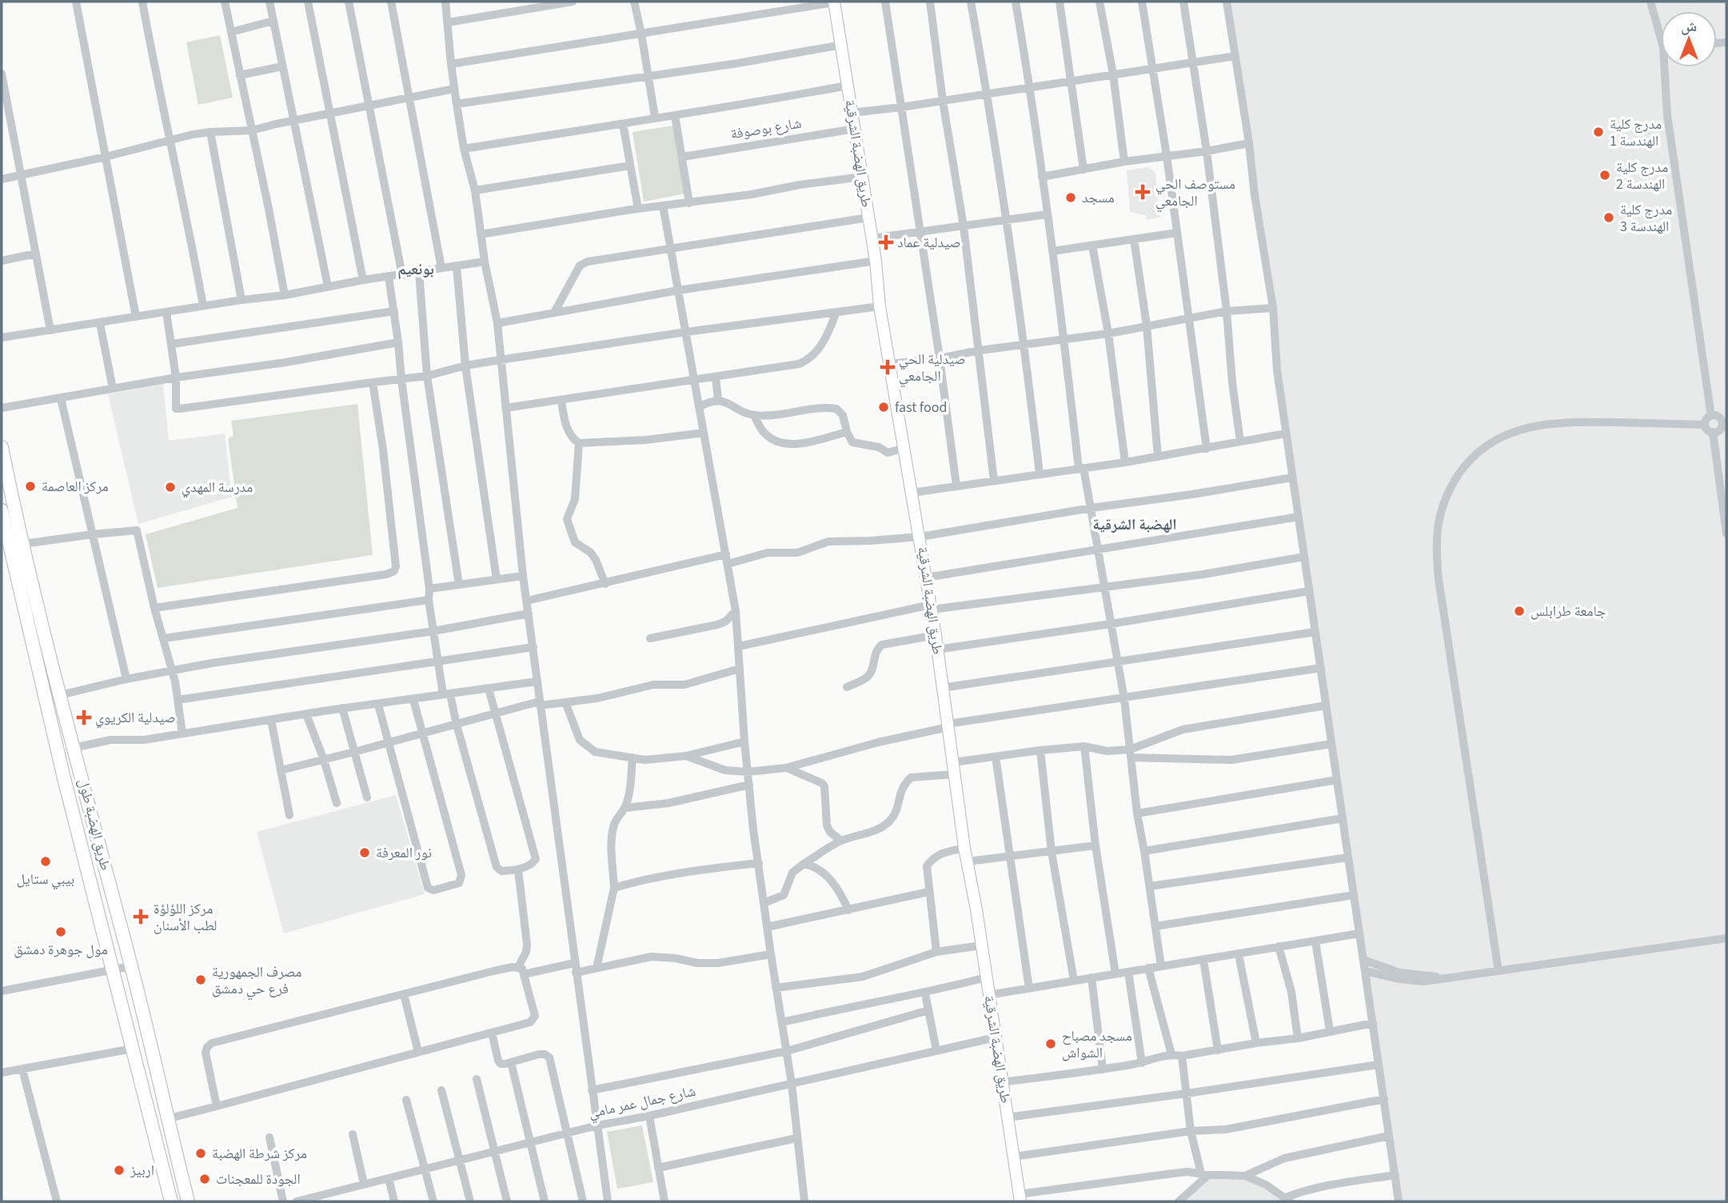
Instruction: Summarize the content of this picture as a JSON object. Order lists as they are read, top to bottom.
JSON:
{
  "streets": {
    "highway": ["طريق الهضبة طول"],
    "main road": ["طريق الهضبة الشرقية"],
    "street": ["شارع بوصوفة", "شارع جمال عمر مامي"]
  },
  "crossings": [
    ["شارع بوصوفة", "طريق الهضبة الشرقية"],
    ["طريق الهضبة الشرقية", "شارع جمال عمر مامي"]
  ],
  "districts": ["بونعيم", "الهضبة الشرقية"],
  "places": {
    "other": [
      "مدرج كلية الهندسة 1",
      "مدرج كلية الهندسة 2",
      "مسجد",
      "مدرج كلية الهندسة 3",
      "fast food",
      "مركز العاصمة",
      "مدرسة المهدي",
      "جامعة طرابلس",
      "نور المعرفة",
      "بيبي ستايل",
      "مول جوهرة دمشق",
      "مصرف الجمهورية فرع حي دمشق",
      "مسجد مصباح الشواش",
      "مركز شرطة الهضبة",
      "اربيز",
      "الجودة للمعجنات"
    ],
    "health": [
      "مستوصف الحي الجامعي",
      "صيدلية عماد",
      "صيدلية الحي الجامعي",
      "صيدلية الكريوي",
      "مركز اللؤلؤة لطب الأسنان"
    ]
  },
  "north": "top"
}
